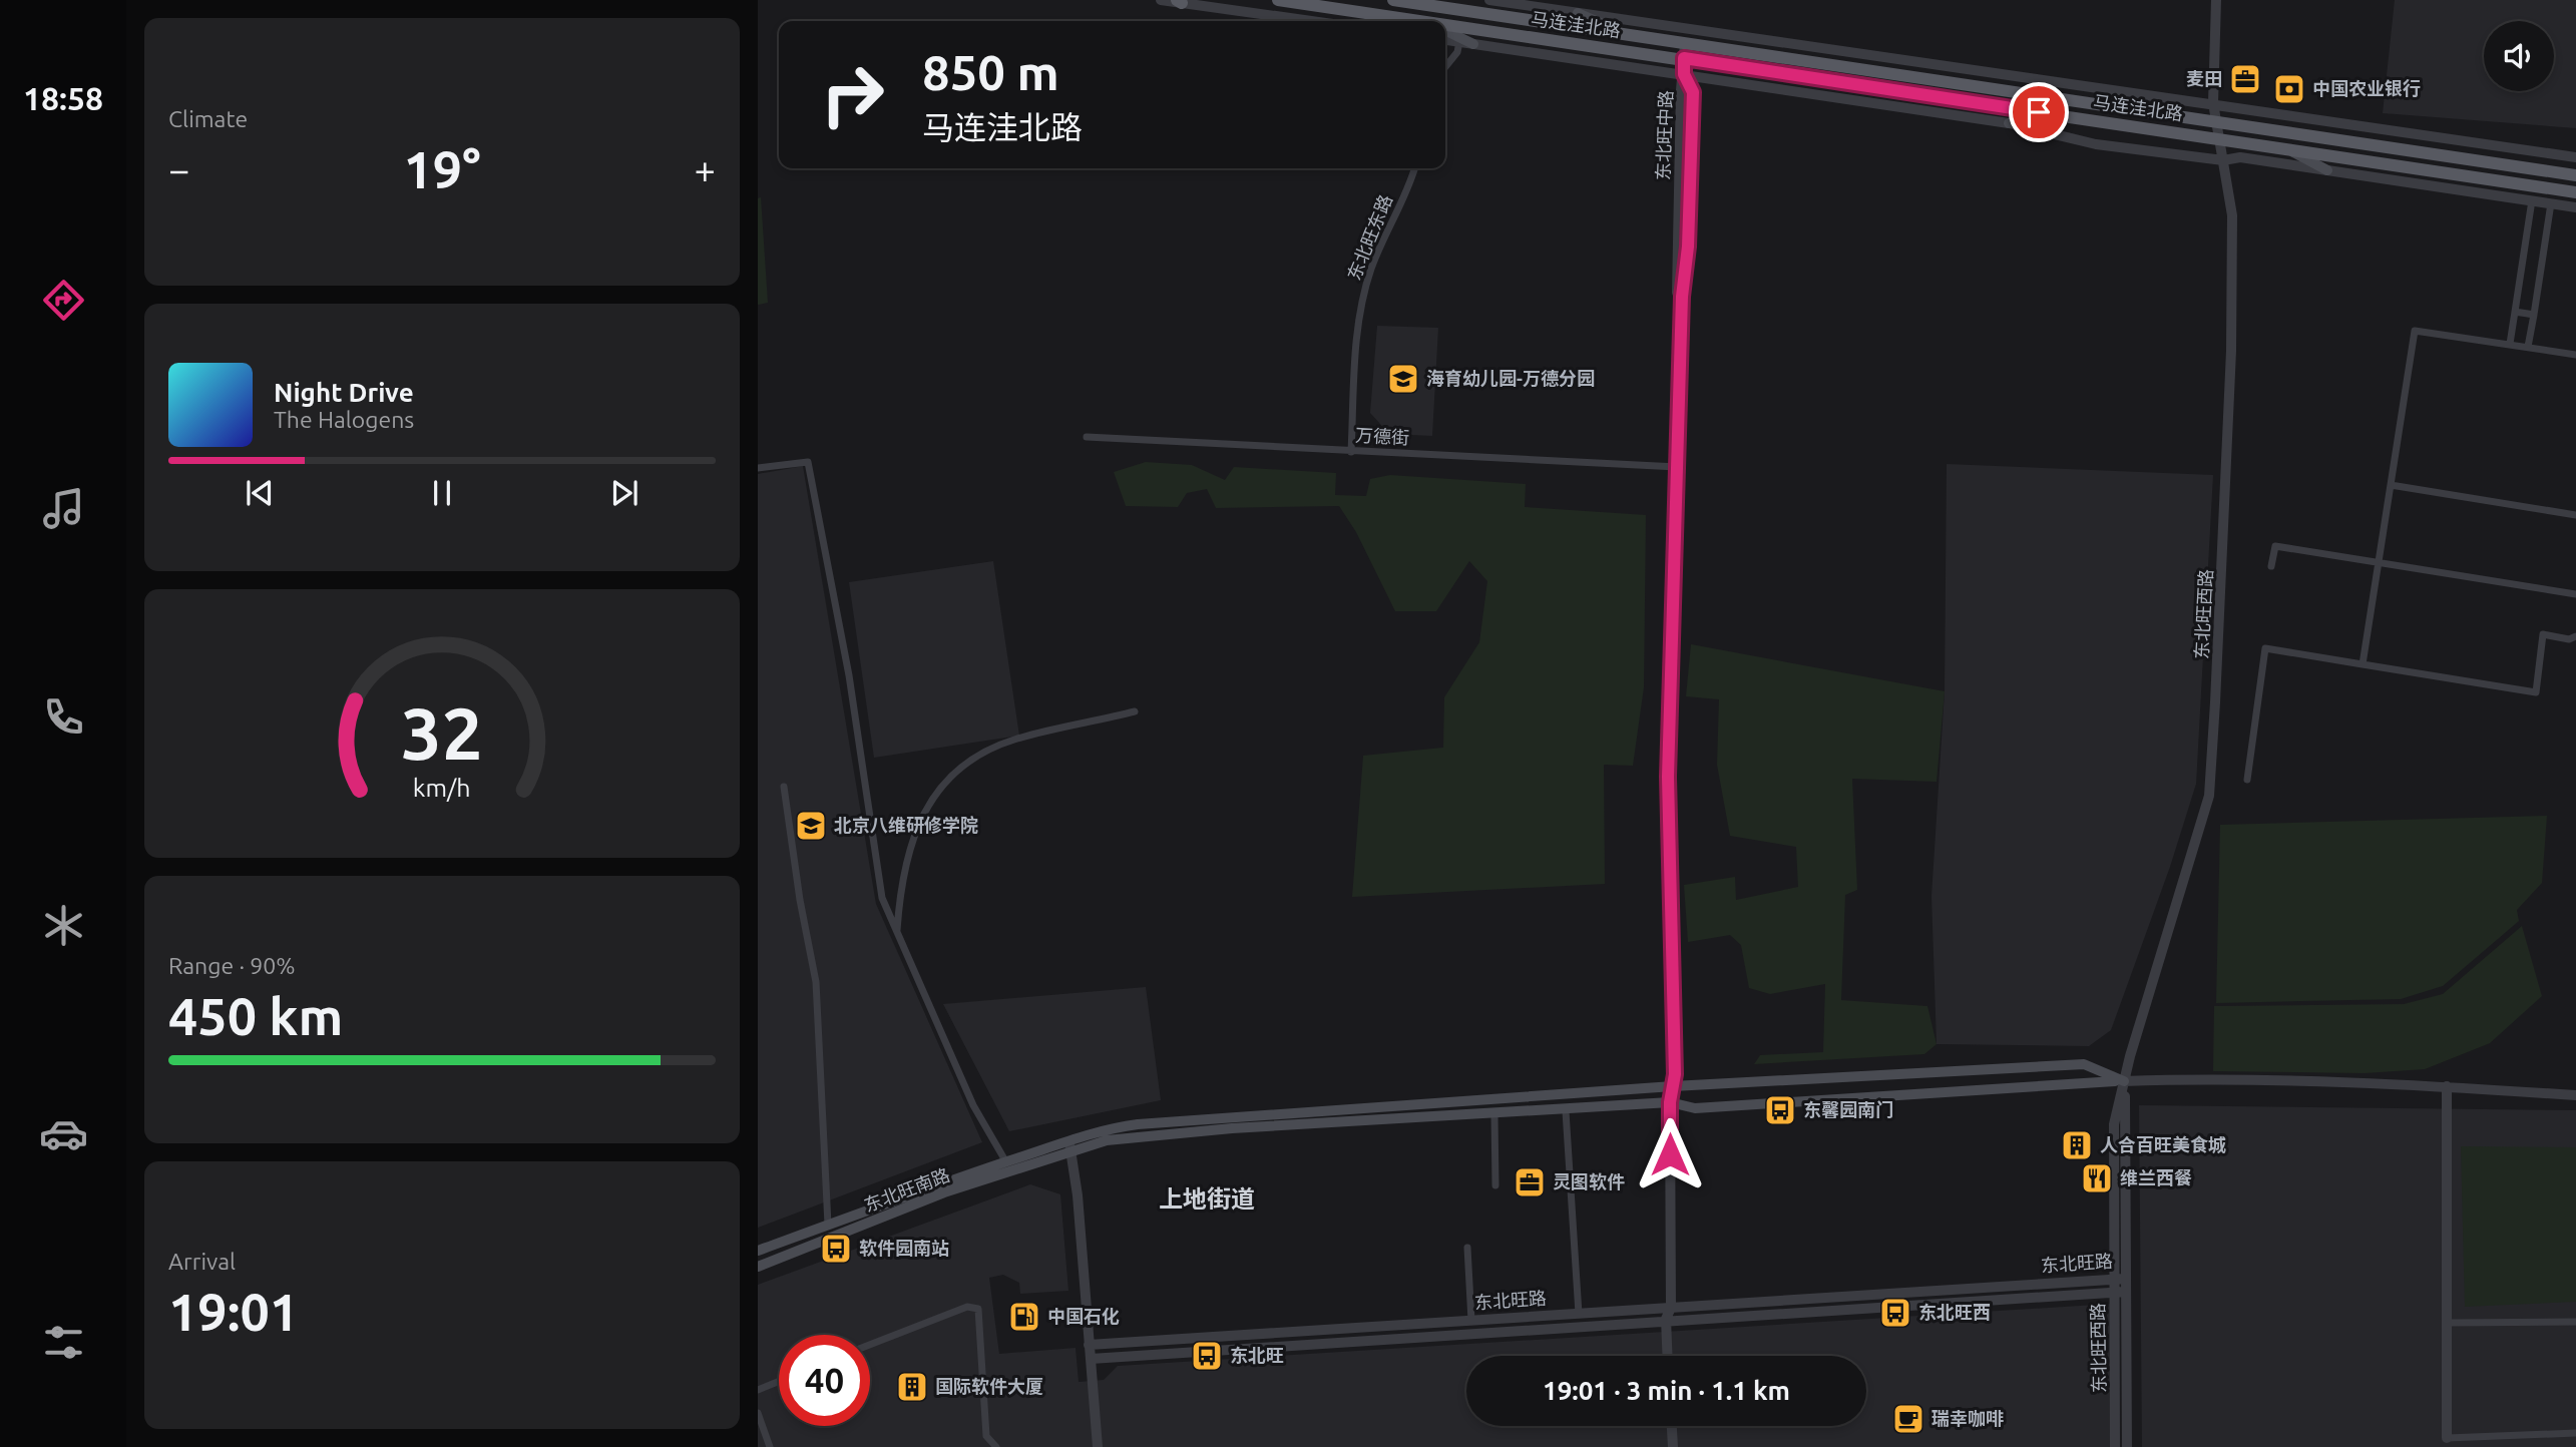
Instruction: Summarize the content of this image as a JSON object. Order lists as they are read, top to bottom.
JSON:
{
  "streets": {
    "main road": ["马连洼北路", "东北旺南路"],
    "street": [
      "东北旺中路",
      "东北旺东路",
      "万德街",
      "东北旺西路",
      "东北旺路"
    ]
  },
  "crossings": [
    ["马连洼北路", "东北旺中路"],
    ["马连洼北路", "东北旺西路"],
    ["东北旺中路", "万德街"],
    ["东北旺中路", "东北旺路"],
    ["东北旺东路", "万德街"],
    ["东北旺西路", "东北旺路"]
  ],
  "districts": ["上地街道"],
  "places": {
    "office": ["麦田", "灵图软件"],
    "bank": ["中国农业银行"],
    "school or university": ["海育幼儿园-万德分园", "北京八维研修学院"],
    "bus stop": [
      "东馨园南门",
      "软件园南站",
      "东北旺西",
      "东北旺"
    ],
    "building": ["人合百旺美食城", "国际软件大厦"],
    "restaurant": ["维兰西餐"],
    "fuel station": ["中国石化"],
    "cafe": ["瑞幸咖啡"]
  },
  "page": {
    "tabs": "18:58",
    "tile": [
      "Climate",
      ["Range · 90%", "450 km"],
      ["Arrival", "19:01"]
    ],
    "turn": ["850 m", "马连洼北路"],
    "heat": ["−", "19°", "+"],
    "song": ["Night Drive", "The Halogens"],
    "limit": "40",
    "trip": "19:01 · 3 min · 1.1 km",
    "gauge": ["32", "km/h"]
  }
}
